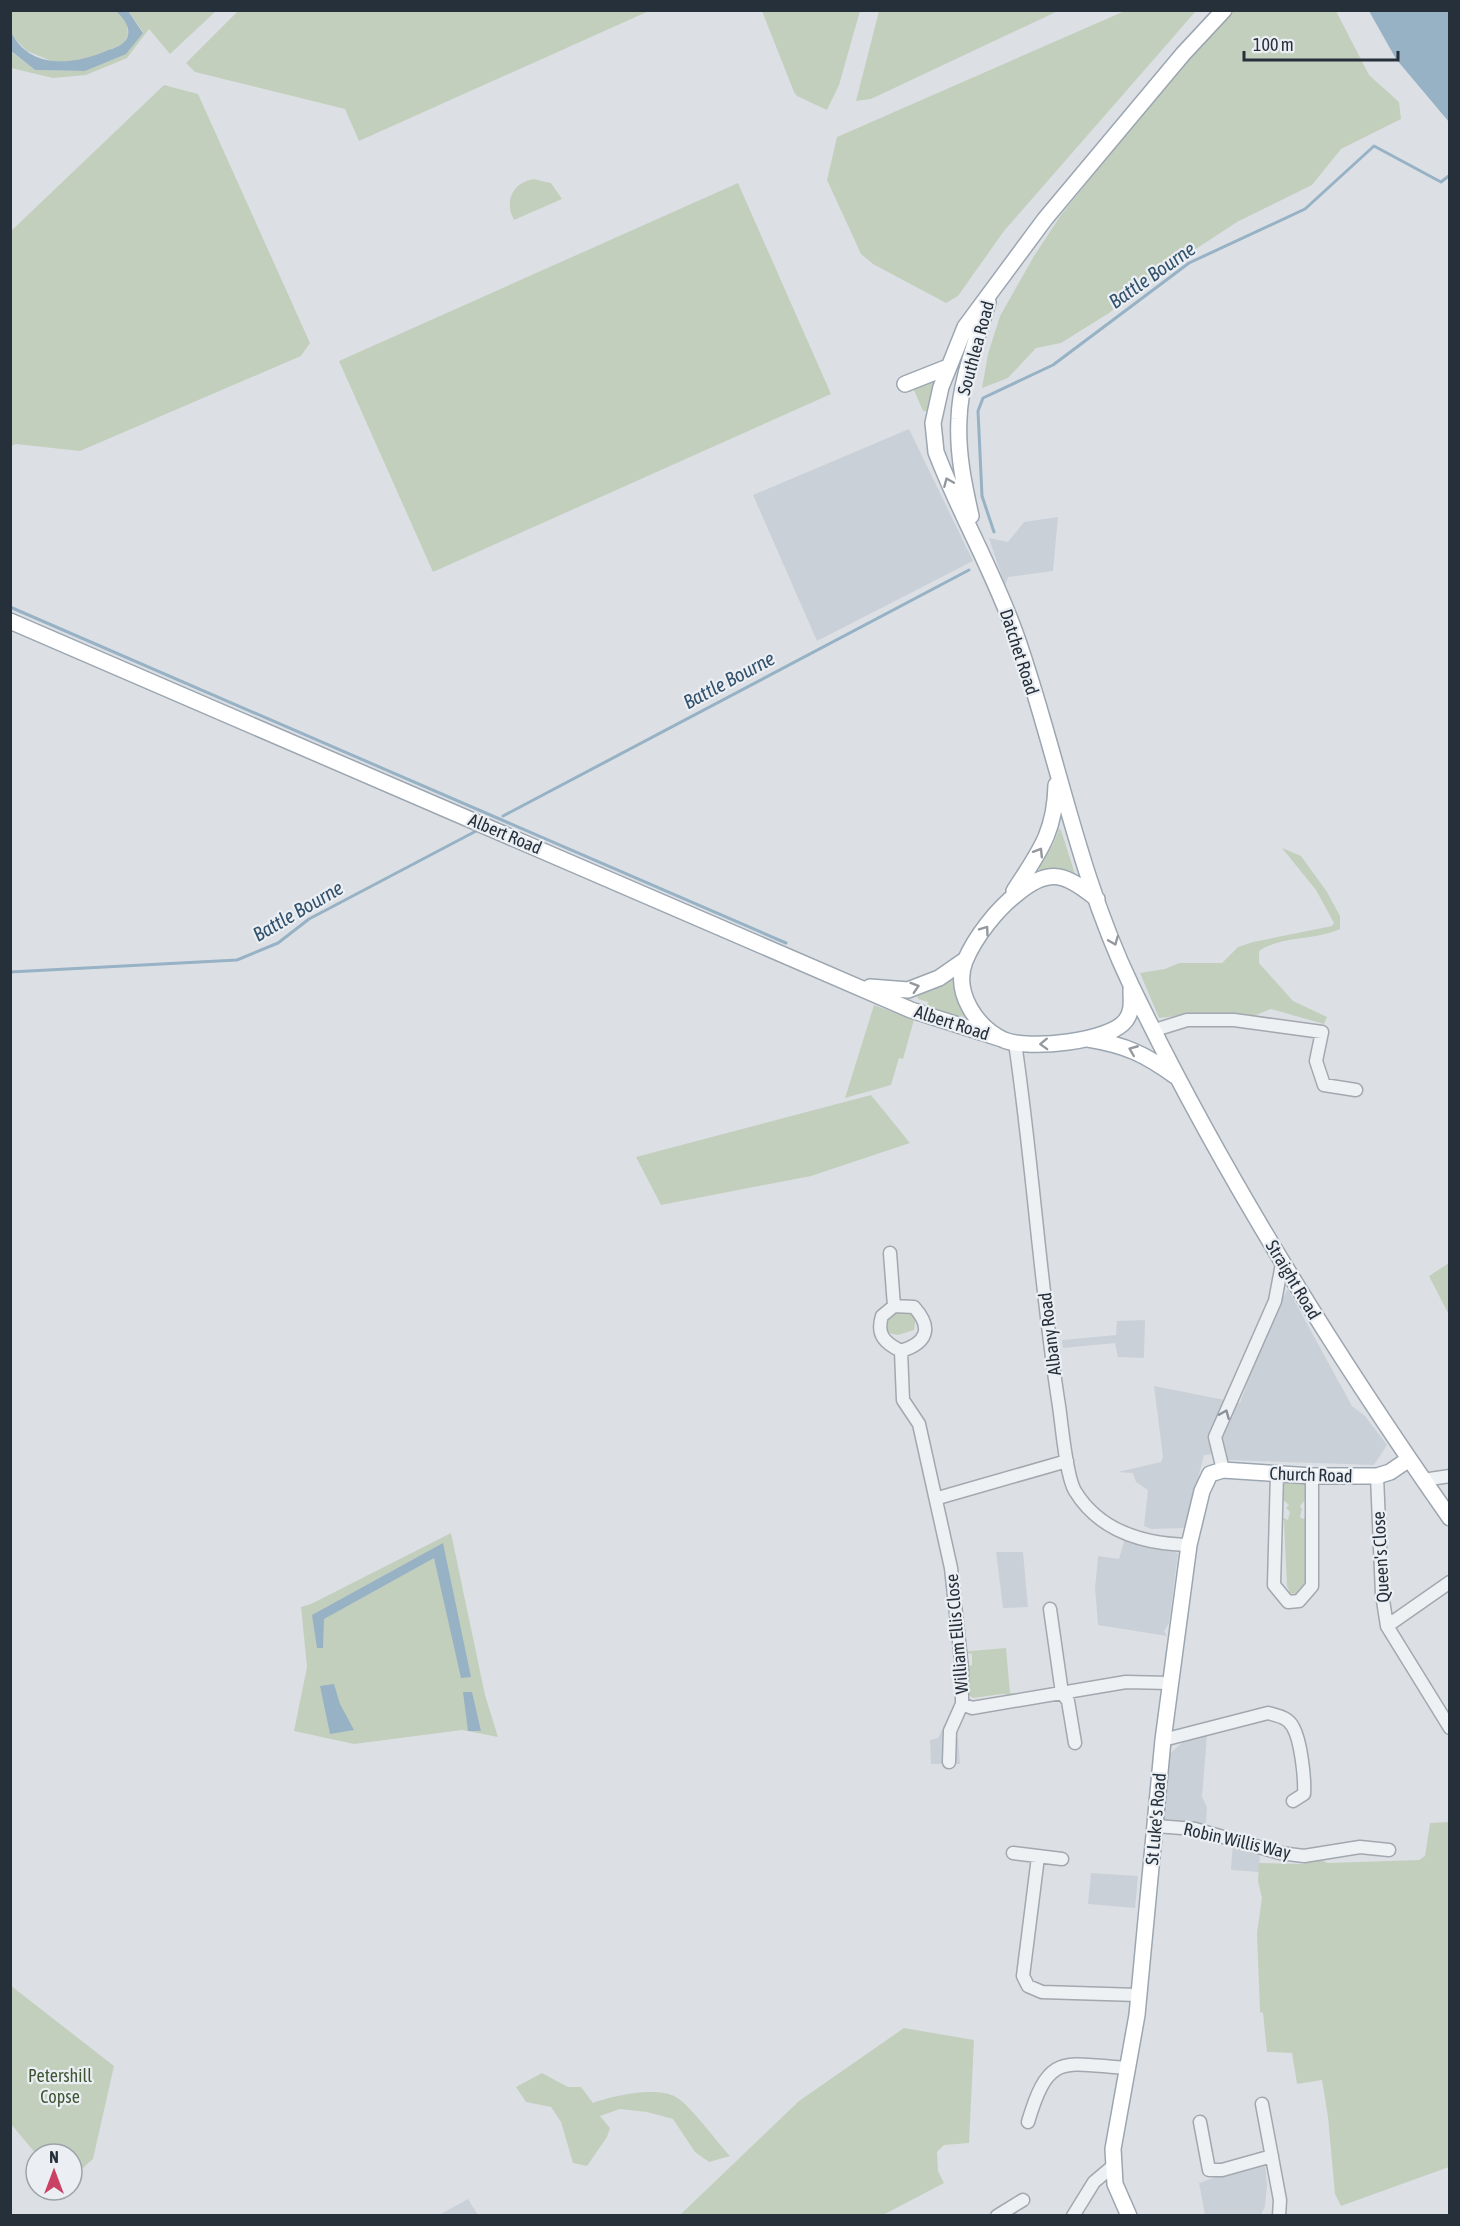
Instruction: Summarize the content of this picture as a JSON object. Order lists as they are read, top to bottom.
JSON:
{
  "streets": {
    "main road": [
      "Southlea Road",
      "Datchet Road",
      "Albert Road",
      "Straight Road",
      "Church Road",
      "St Luke's Road"
    ],
    "street": [
      "Albany Road",
      "Queen's Close",
      "William Ellis Close",
      "Robin Willis Way"
    ]
  },
  "crossings": [
    ["Southlea Road", "Datchet Road"],
    ["Datchet Road", "Albert Road"],
    ["Datchet Road", "Straight Road"],
    ["Datchet Road", "Albany Road"],
    ["Albert Road", "Straight Road"],
    ["Albert Road", "Albany Road"],
    ["Straight Road", "Albany Road"],
    ["Straight Road", "Church Road"],
    ["Albany Road", "St Luke's Road"],
    ["Church Road", "Queen's Close"],
    ["Church Road", "St Luke's Road"],
    ["William Ellis Close", "St Luke's Road"],
    ["St Luke's Road", "Robin Willis Way"]
  ],
  "water": ["Battle Bourne"],
  "parks": ["Petershill Copse"],
  "scale_bar": "100 m",
  "north": "top"
}
